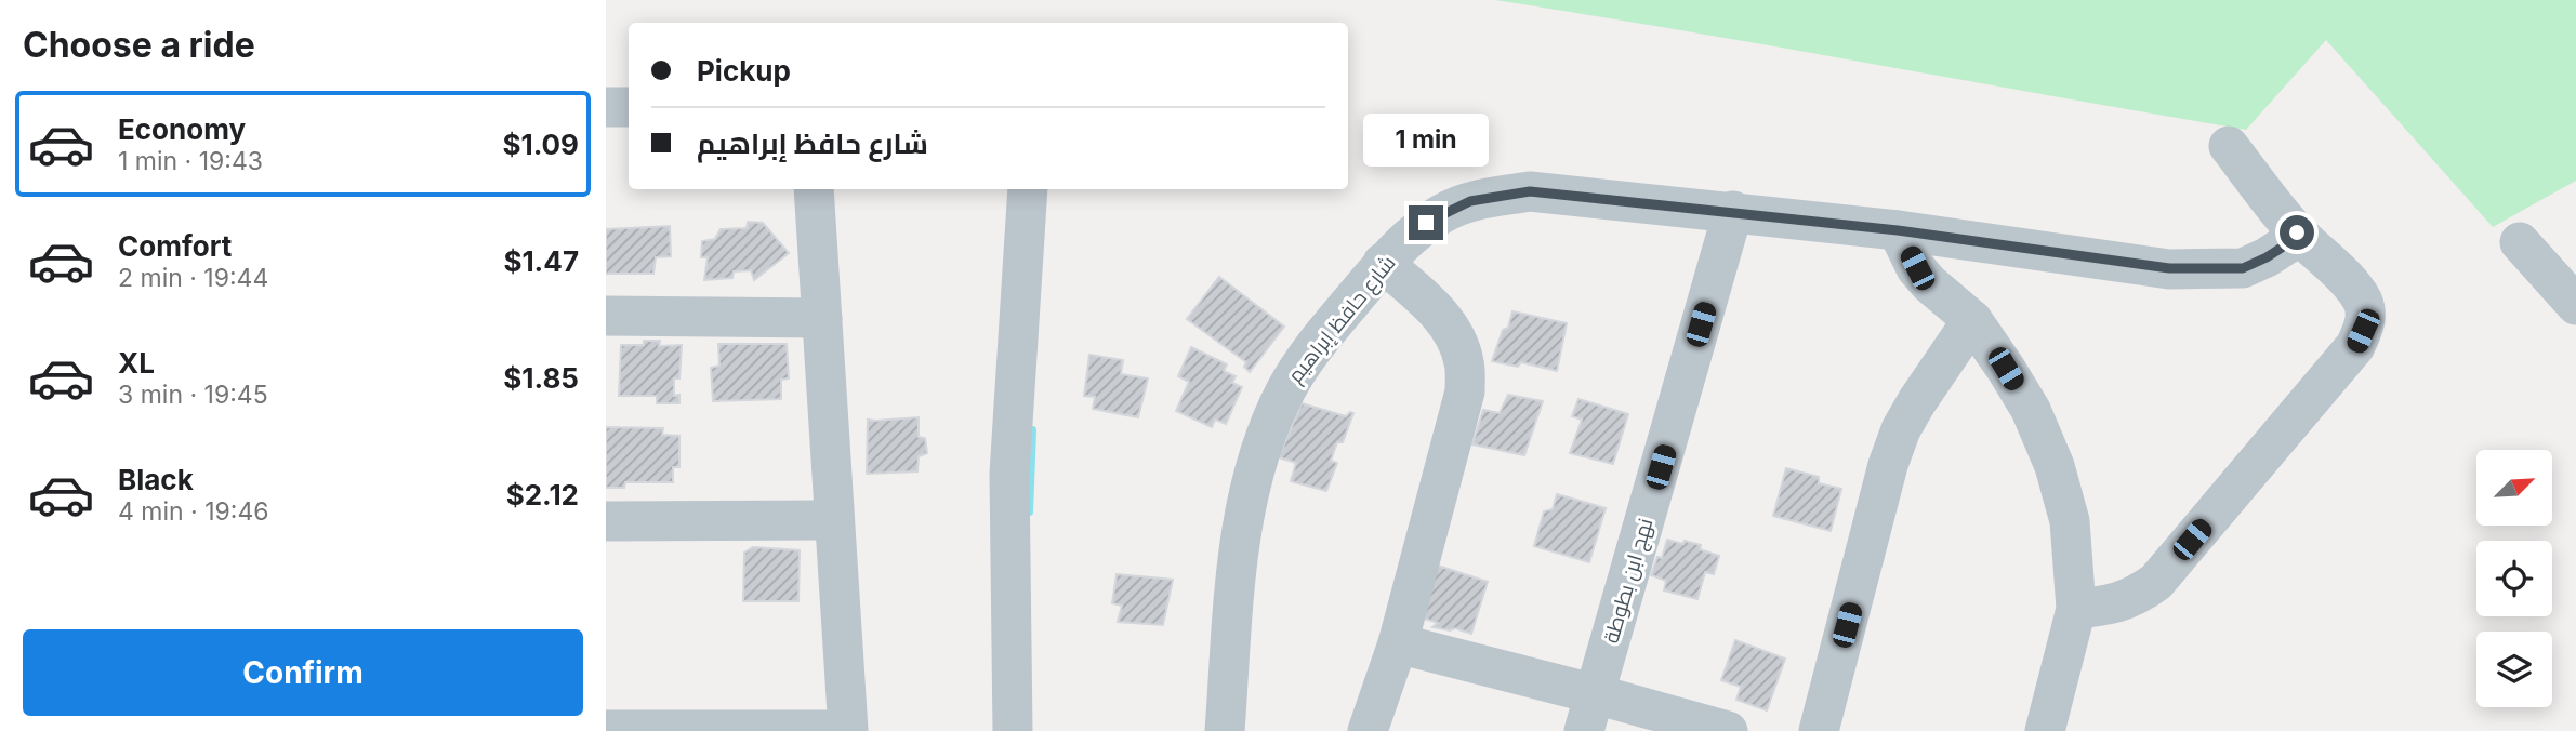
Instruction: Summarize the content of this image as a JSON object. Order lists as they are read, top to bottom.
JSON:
{
  "streets": {
    "street": ["شارع حافظ إبراهيم", "نهج ابن بطوطة"]
  },
  "crossings": [
    ["شارع حافظ إبراهيم", "نهج ابن بطوطة"]
  ],
  "north": "top right",
  "page": {
    "heading": "Choose a ride",
    "banner": ["Pickup", "شارع حافظ إبراهيم"],
    "list": [
      {
        "name": "Economy",
        "note": "1 min · 19:43",
        "value": "$1.09"
      },
      {
        "name": "Comfort",
        "note": "2 min · 19:44",
        "value": "$1.47"
      },
      {
        "name": "XL",
        "note": "3 min · 19:45",
        "value": "$1.85"
      },
      {
        "name": "Black",
        "note": "4 min · 19:46",
        "value": "$2.12"
      }
    ],
    "bubble": "1 min",
    "buttons": "Confirm"
  }
}
